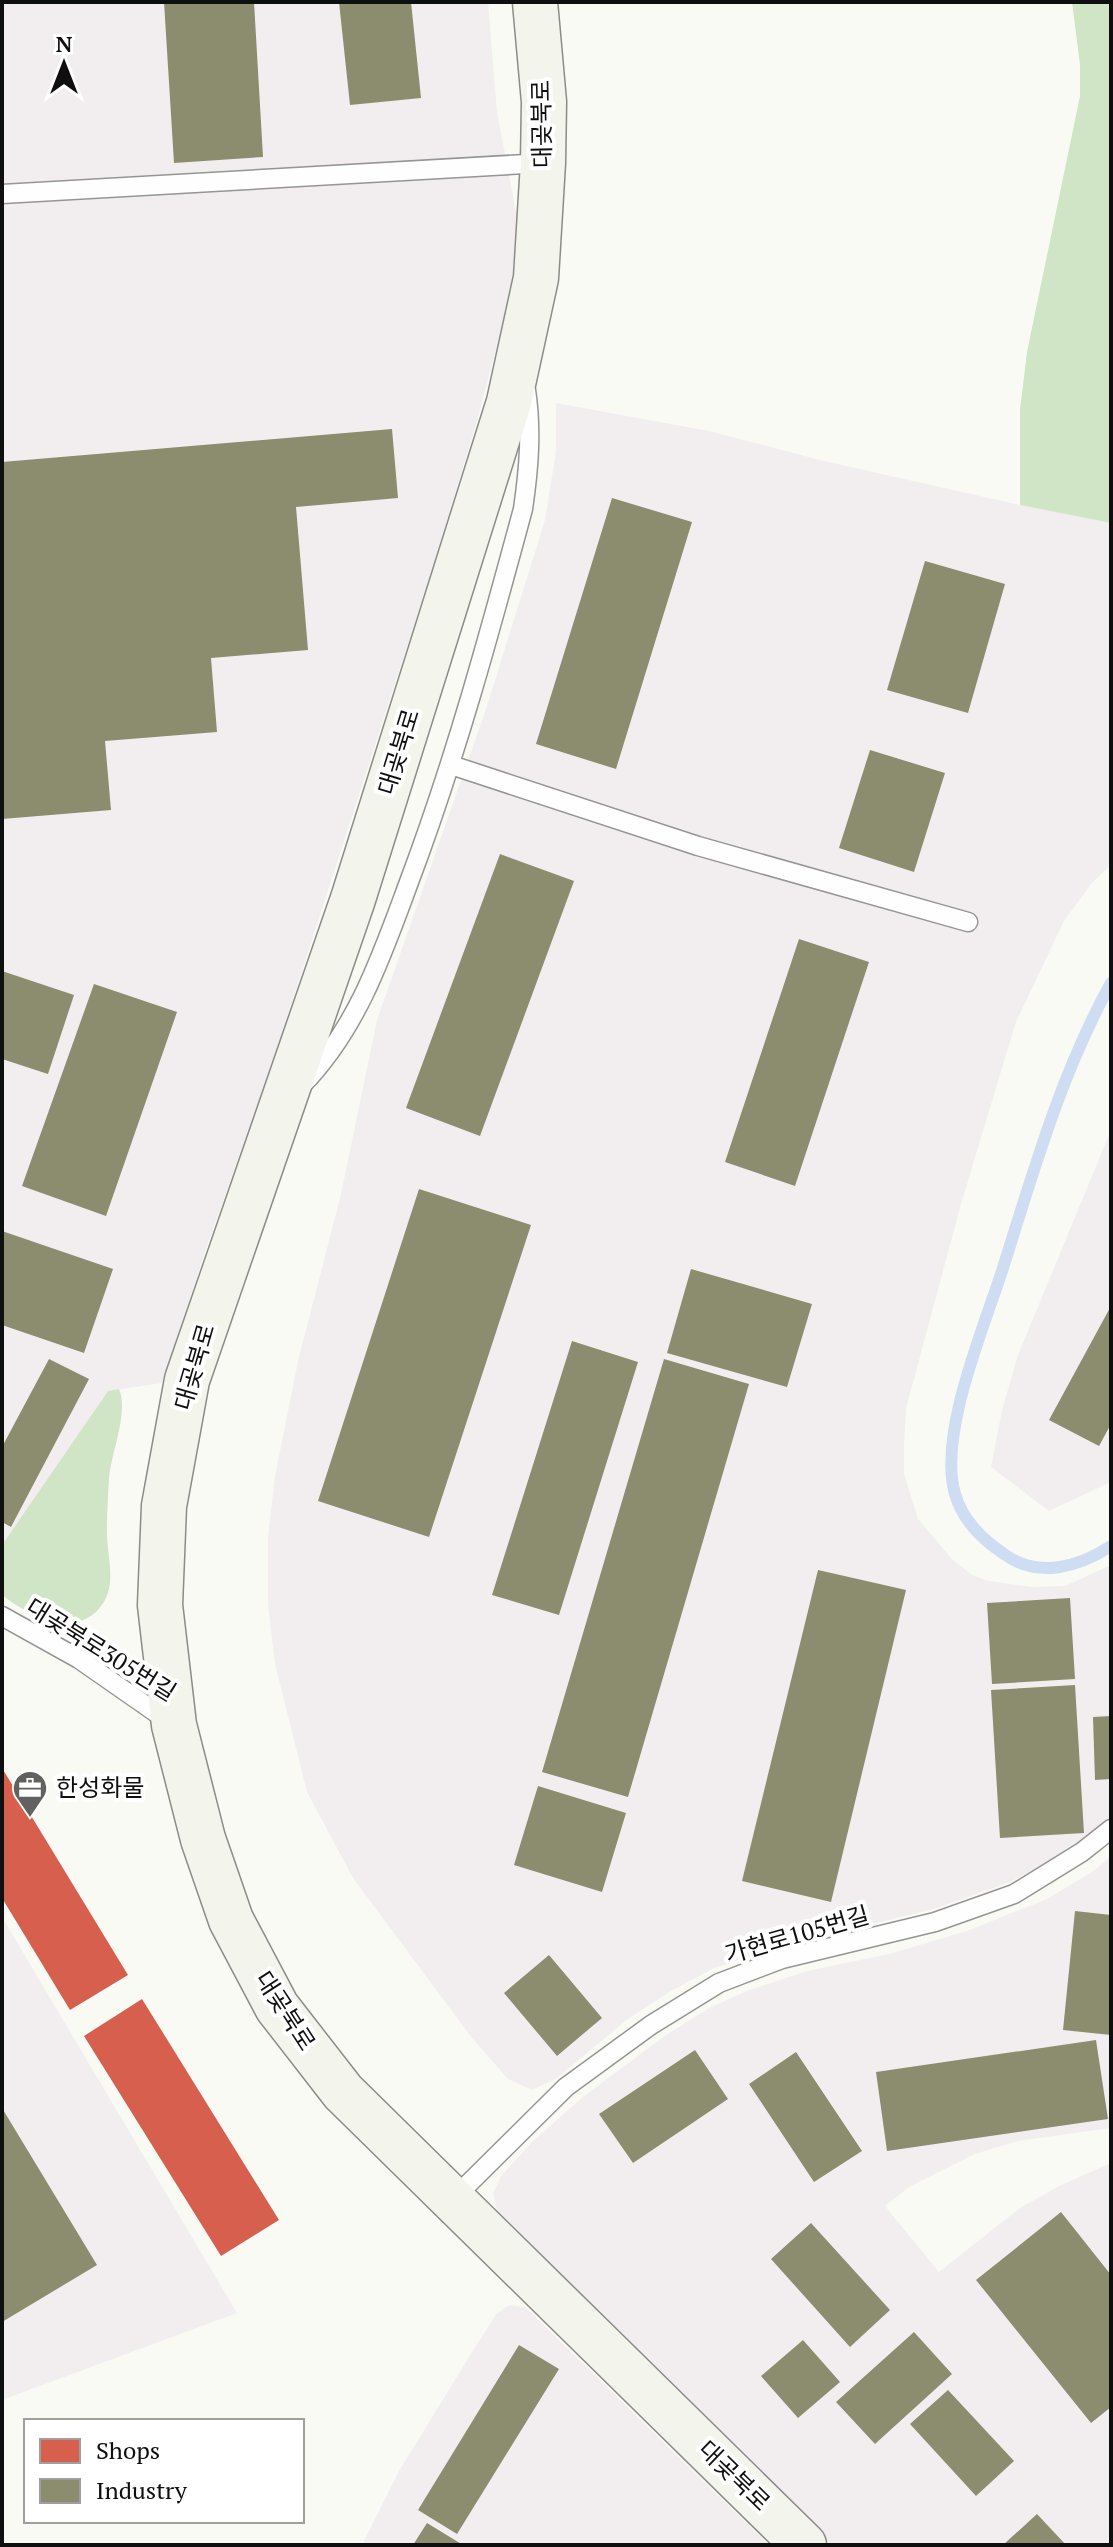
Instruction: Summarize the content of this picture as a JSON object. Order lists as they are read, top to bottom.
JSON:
{
  "streets": {
    "street": ["대곶북로"],
    "lane": ["대곶북로305번길", "가현로105번길"]
  },
  "crossings": [
    ["대곶북로", "대곶북로305번길"],
    ["대곶북로", "가현로105번길"]
  ],
  "places": {
    "office": ["한성화물"]
  },
  "legend": ["Shops", "Industry"],
  "north": "top"
}
